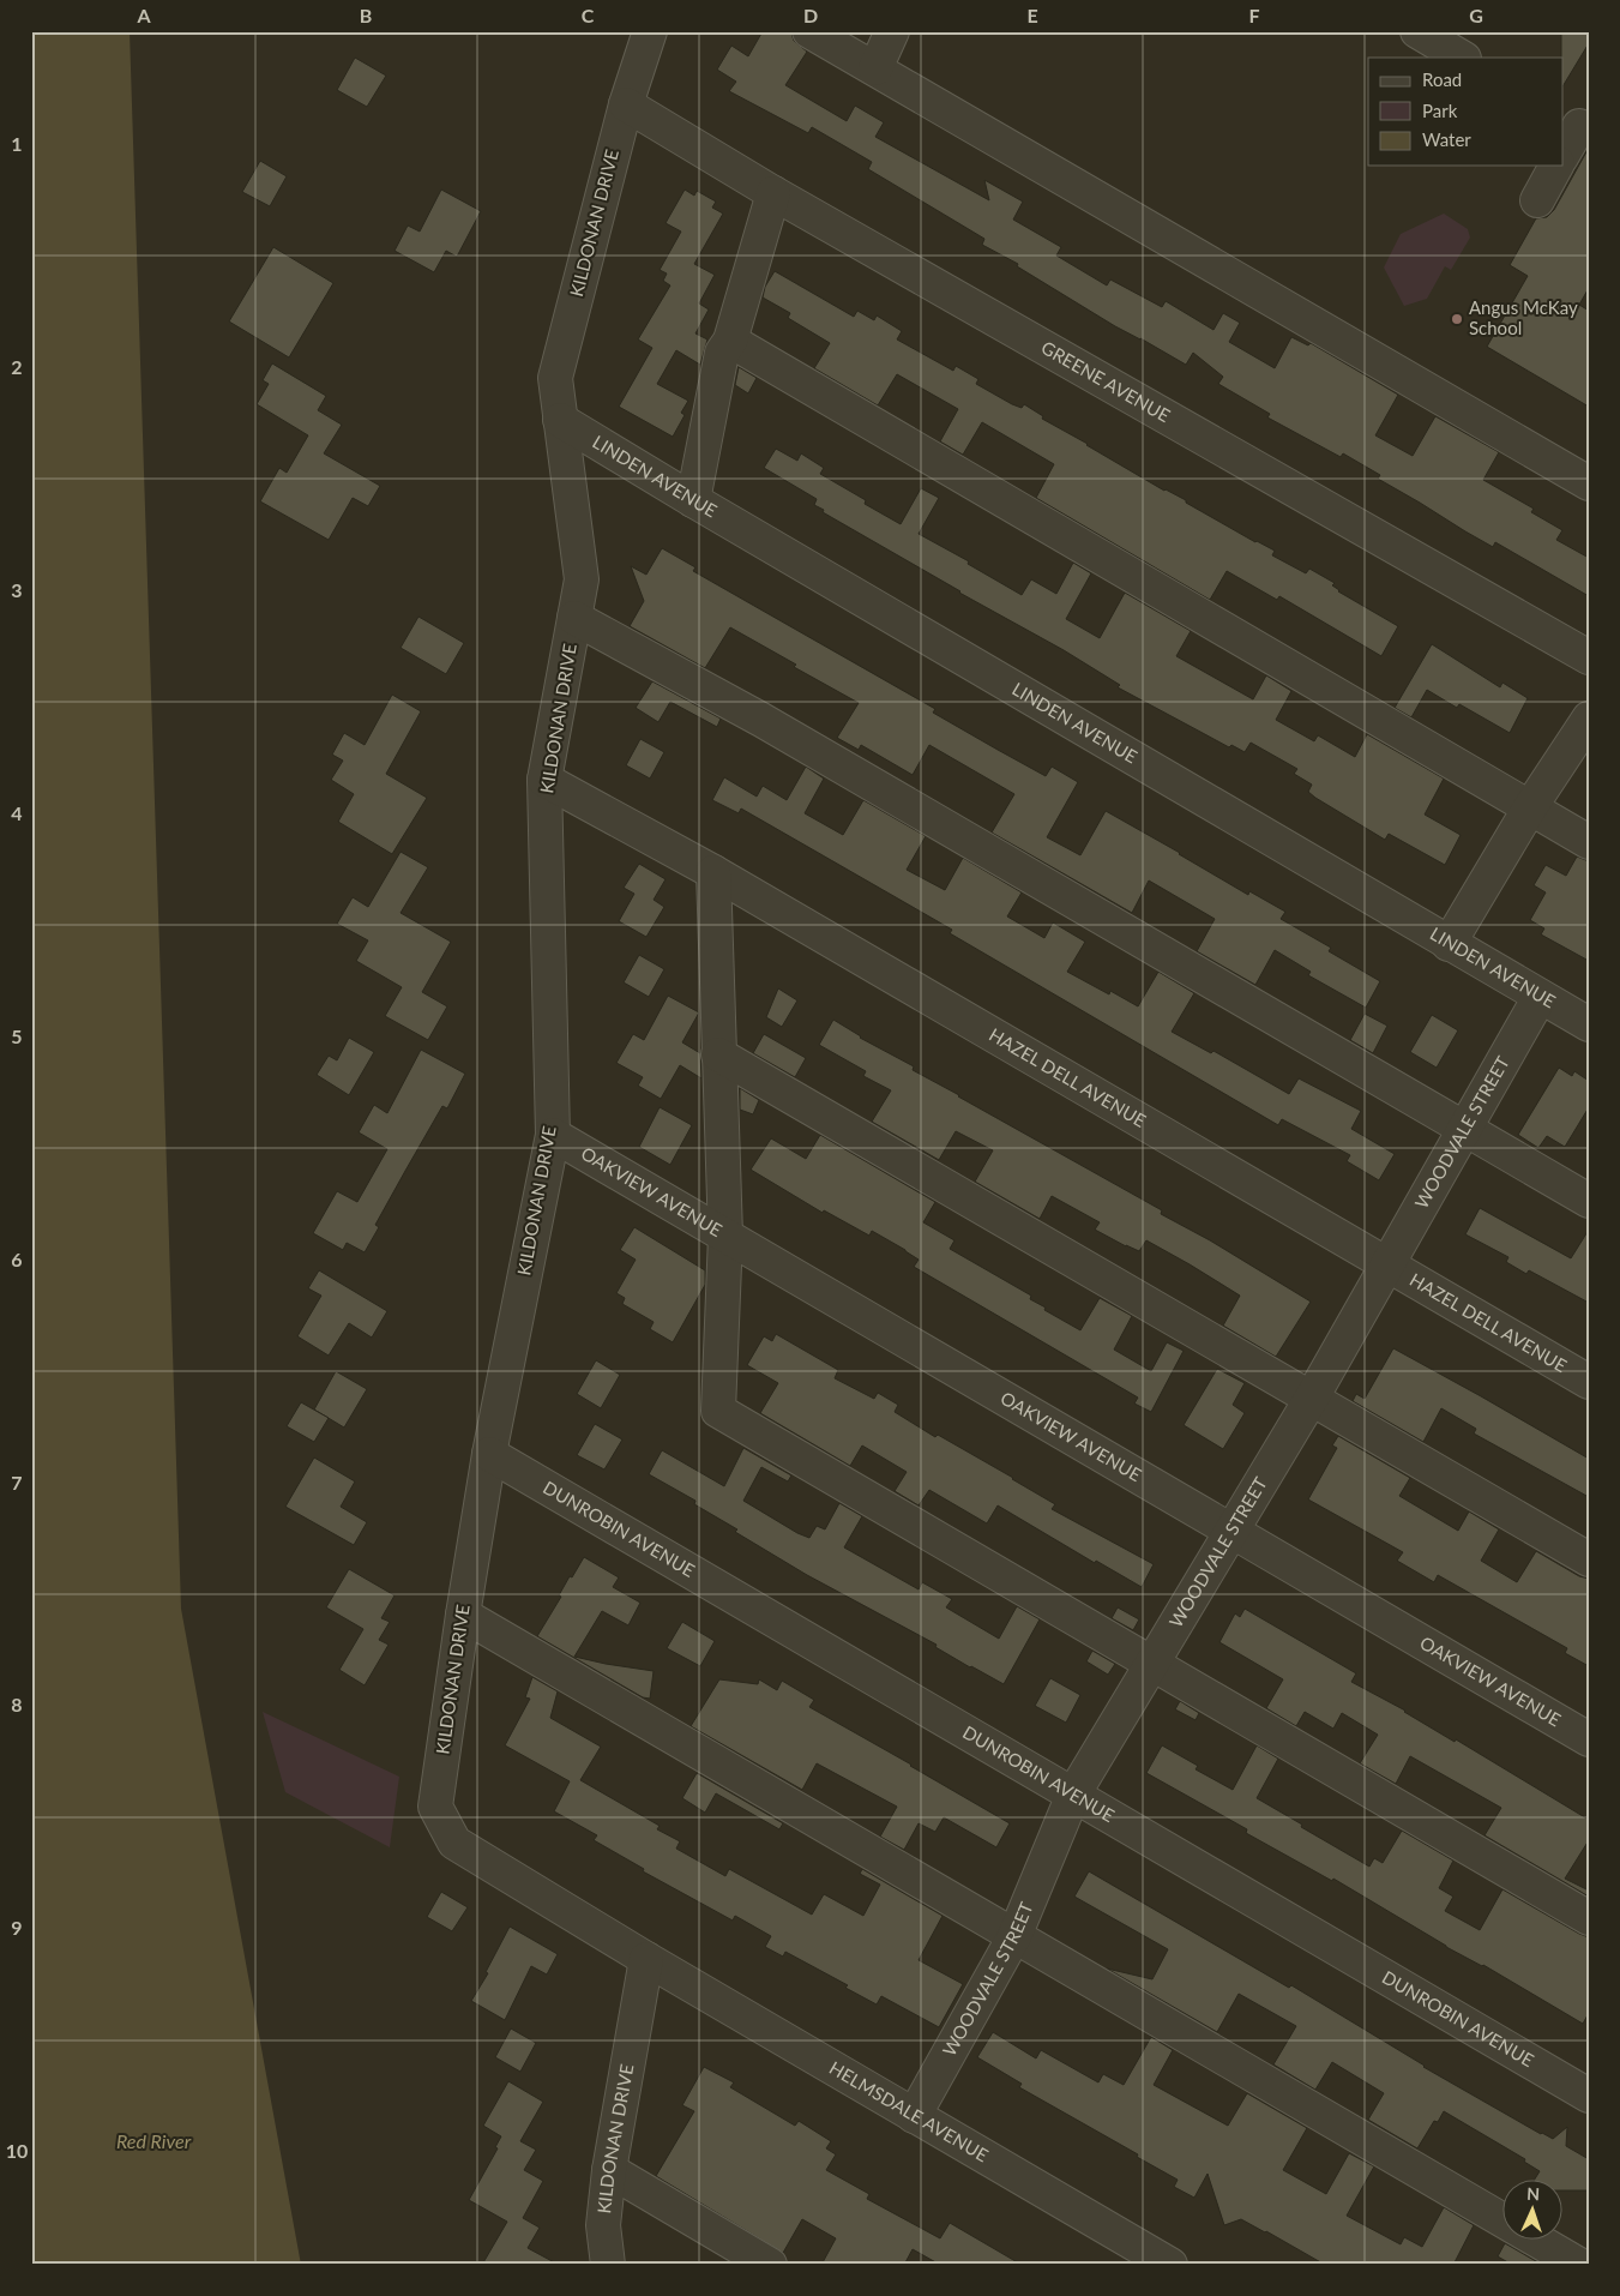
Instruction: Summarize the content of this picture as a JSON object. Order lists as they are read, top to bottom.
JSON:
{
  "streets": {
    "street": [
      "KILDONAN DRIVE",
      "GREENE AVENUE",
      "LINDEN AVENUE",
      "HAZEL DELL AVENUE",
      "WOODVALE STREET",
      "OAKVIEW AVENUE",
      "DUNROBIN AVENUE",
      "HELMSDALE AVENUE"
    ]
  },
  "crossings": [
    ["KILDONAN DRIVE", "GREENE AVENUE"],
    ["KILDONAN DRIVE", "LINDEN AVENUE"],
    ["KILDONAN DRIVE", "HAZEL DELL AVENUE"],
    ["KILDONAN DRIVE", "OAKVIEW AVENUE"],
    ["KILDONAN DRIVE", "DUNROBIN AVENUE"],
    ["KILDONAN DRIVE", "HELMSDALE AVENUE"],
    ["LINDEN AVENUE", "WOODVALE STREET"],
    ["HAZEL DELL AVENUE", "WOODVALE STREET"],
    ["WOODVALE STREET", "OAKVIEW AVENUE"],
    ["WOODVALE STREET", "DUNROBIN AVENUE"],
    ["WOODVALE STREET", "HELMSDALE AVENUE"]
  ],
  "water": ["Red River"],
  "places": ["Angus McKay School"],
  "legend": ["Road", "Park", "Water"],
  "north": "top",
  "grid": {
    "columns": [
      "A",
      "B",
      "C",
      "D",
      "E",
      "F",
      "G"
    ],
    "rows": [
      "1",
      "2",
      "3",
      "4",
      "5",
      "6",
      "7",
      "8",
      "9",
      "10"
    ]
  }
}
